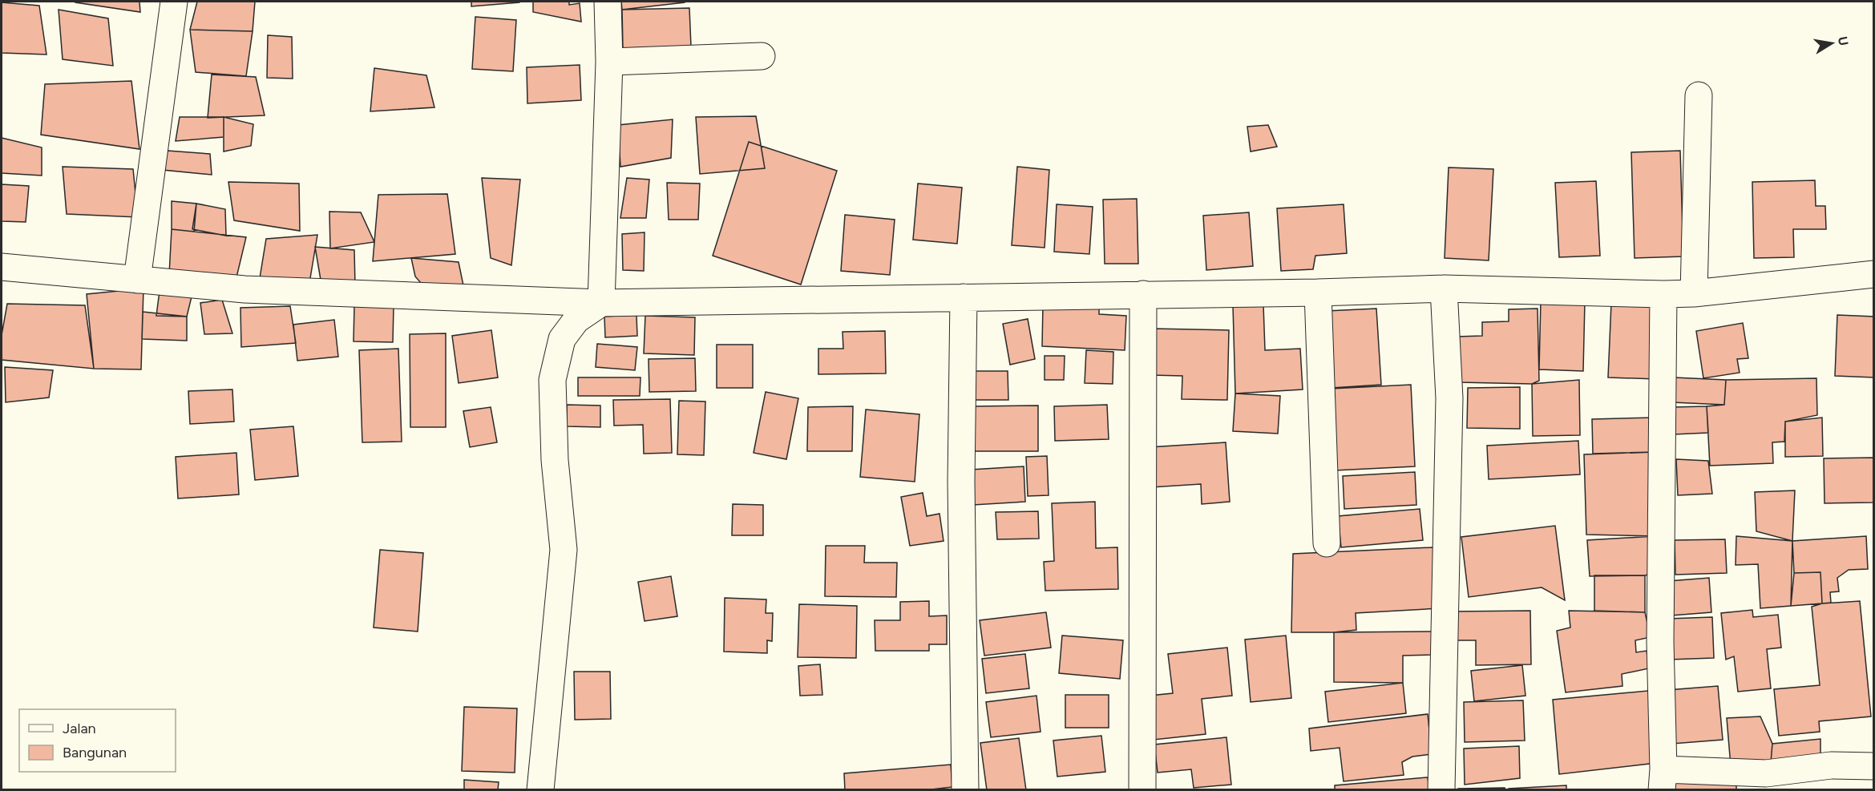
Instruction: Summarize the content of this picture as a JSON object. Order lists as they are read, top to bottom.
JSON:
{
  "legend": ["Jalan", "Bangunan"],
  "north": "right"
}
